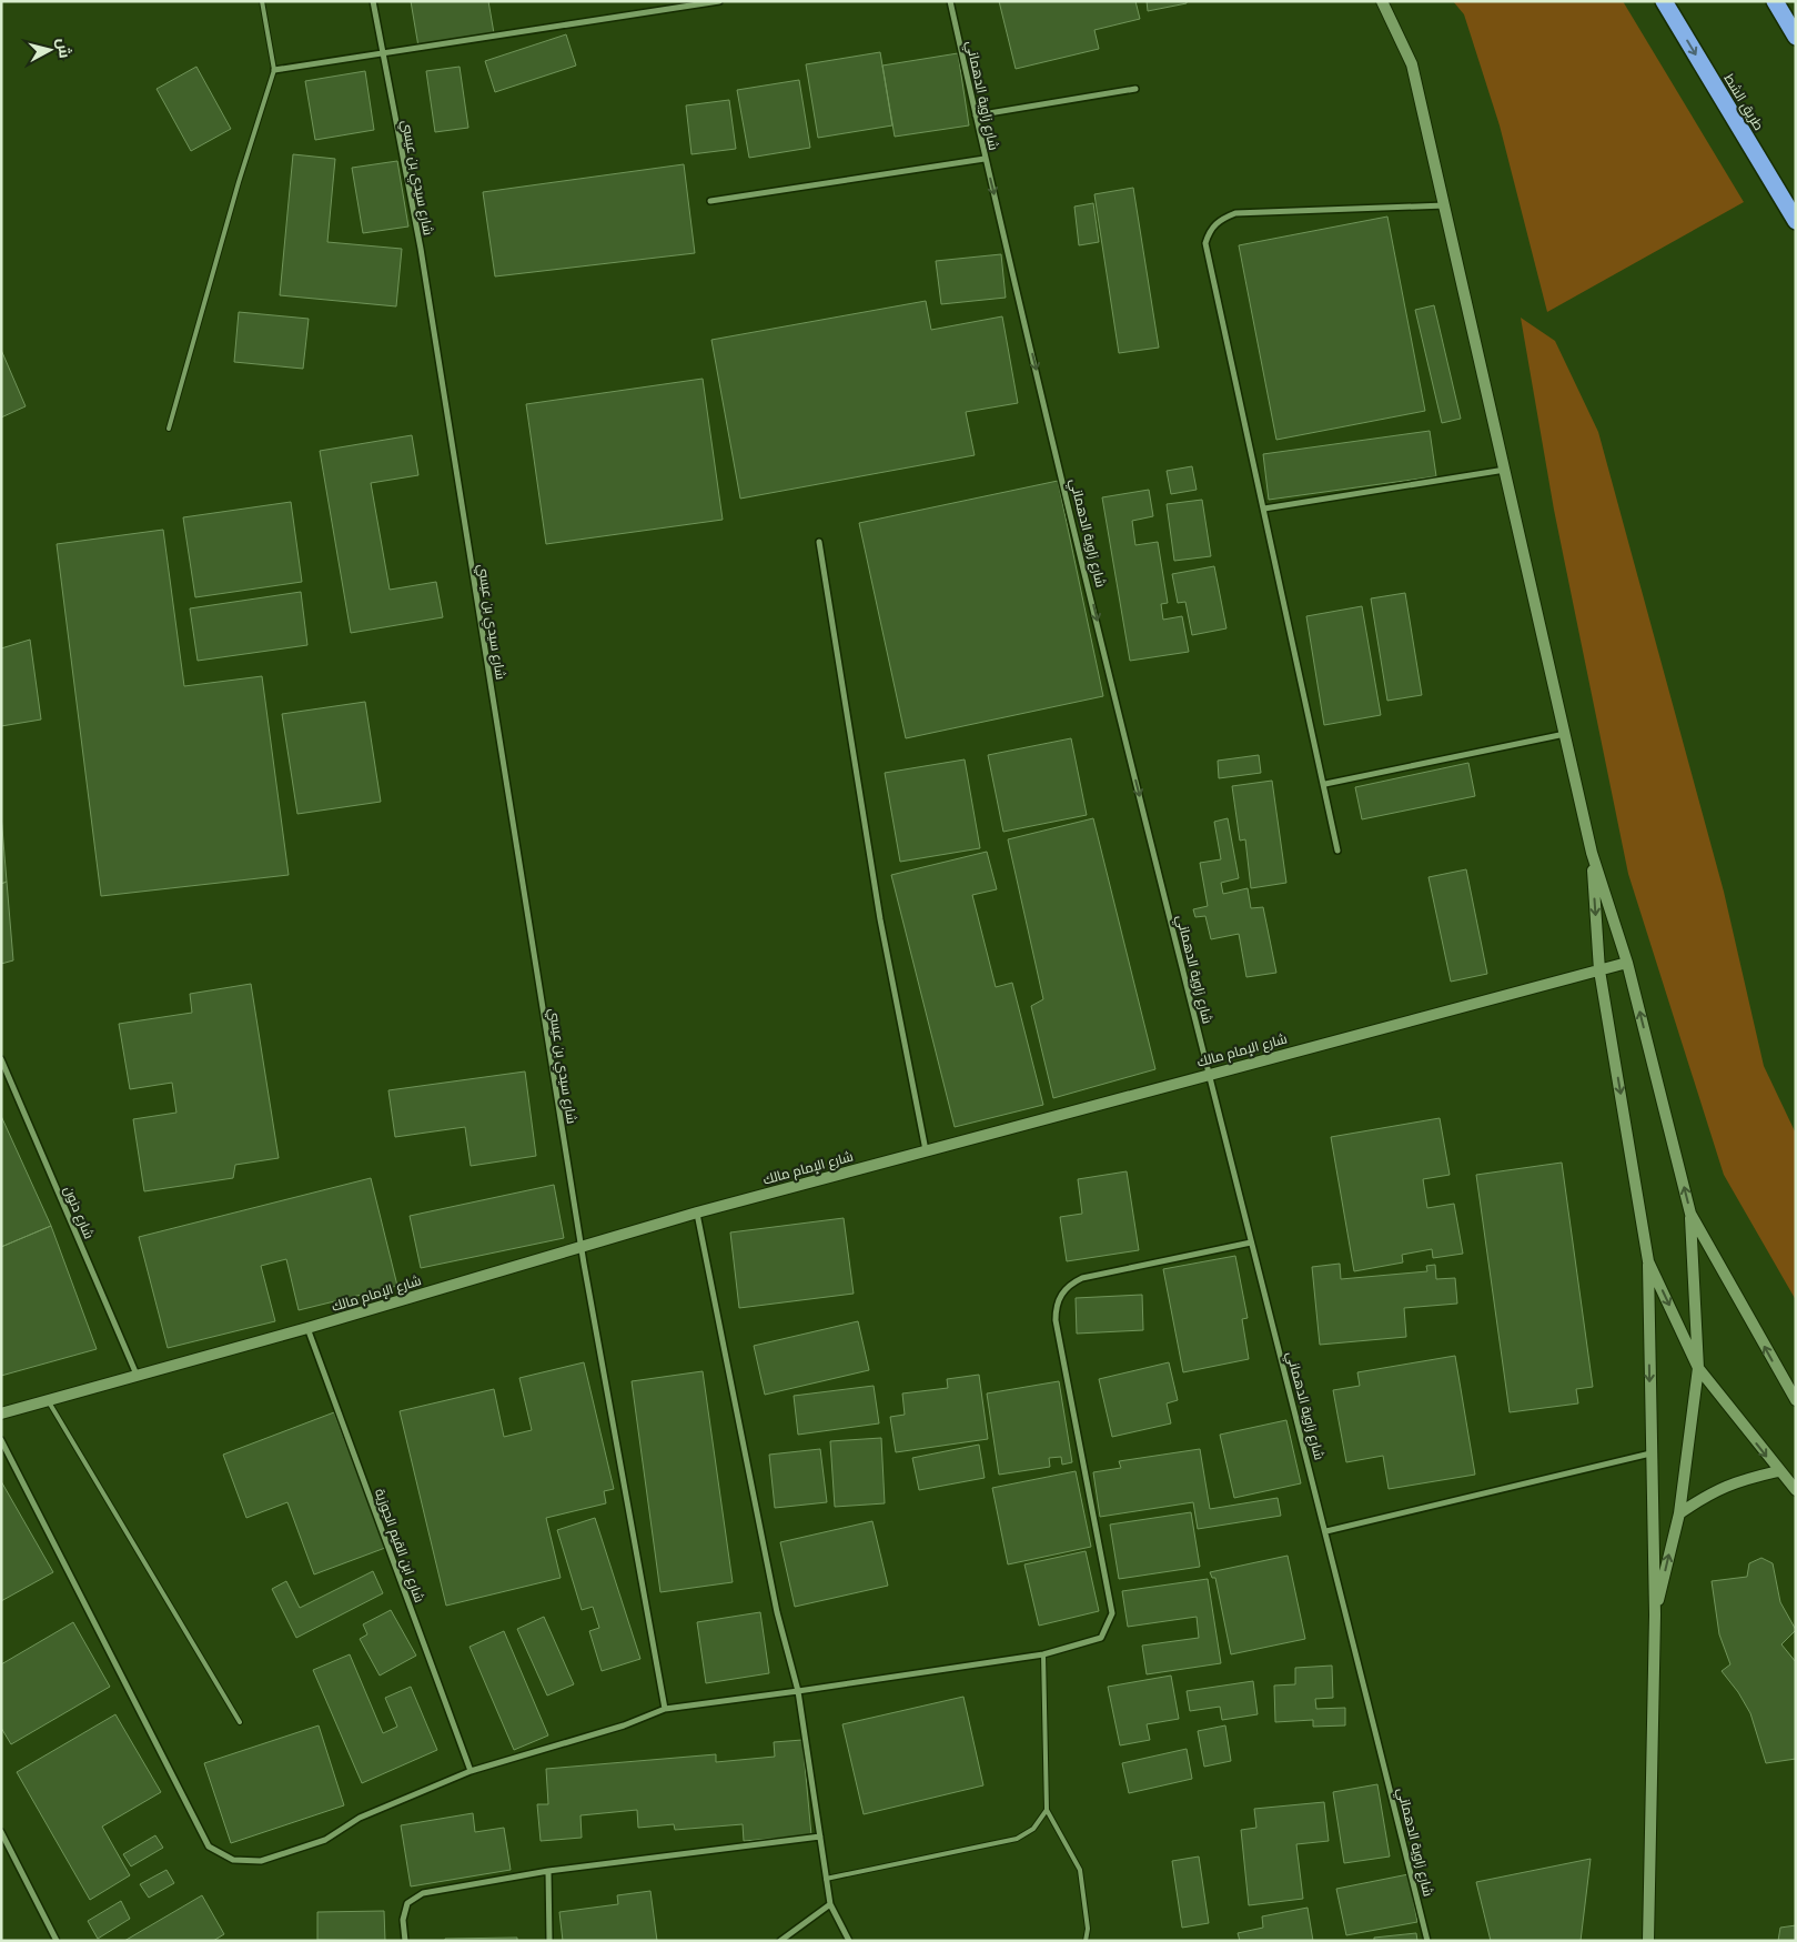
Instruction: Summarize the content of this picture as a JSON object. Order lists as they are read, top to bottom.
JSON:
{
  "streets": {
    "highway": ["طريق الشط"],
    "main road": ["شارع الإمام مالك"],
    "street": [
      "شارع زاوية الدهماني",
      "شارع سيدي بن عيسي",
      "شارع دنون",
      "شارع ابن القيم الجوزية"
    ]
  },
  "crossings": [
    ["شارع زاوية الدهماني", "شارع الإمام مالك"],
    ["شارع سيدي بن عيسي", "شارع الإمام مالك"],
    ["شارع الإمام مالك", "شارع دنون"],
    ["شارع الإمام مالك", "شارع ابن القيم الجوزية"]
  ],
  "one_way": ["شارع زاوية الدهماني", "طريق الشط"],
  "north": "right"
}
